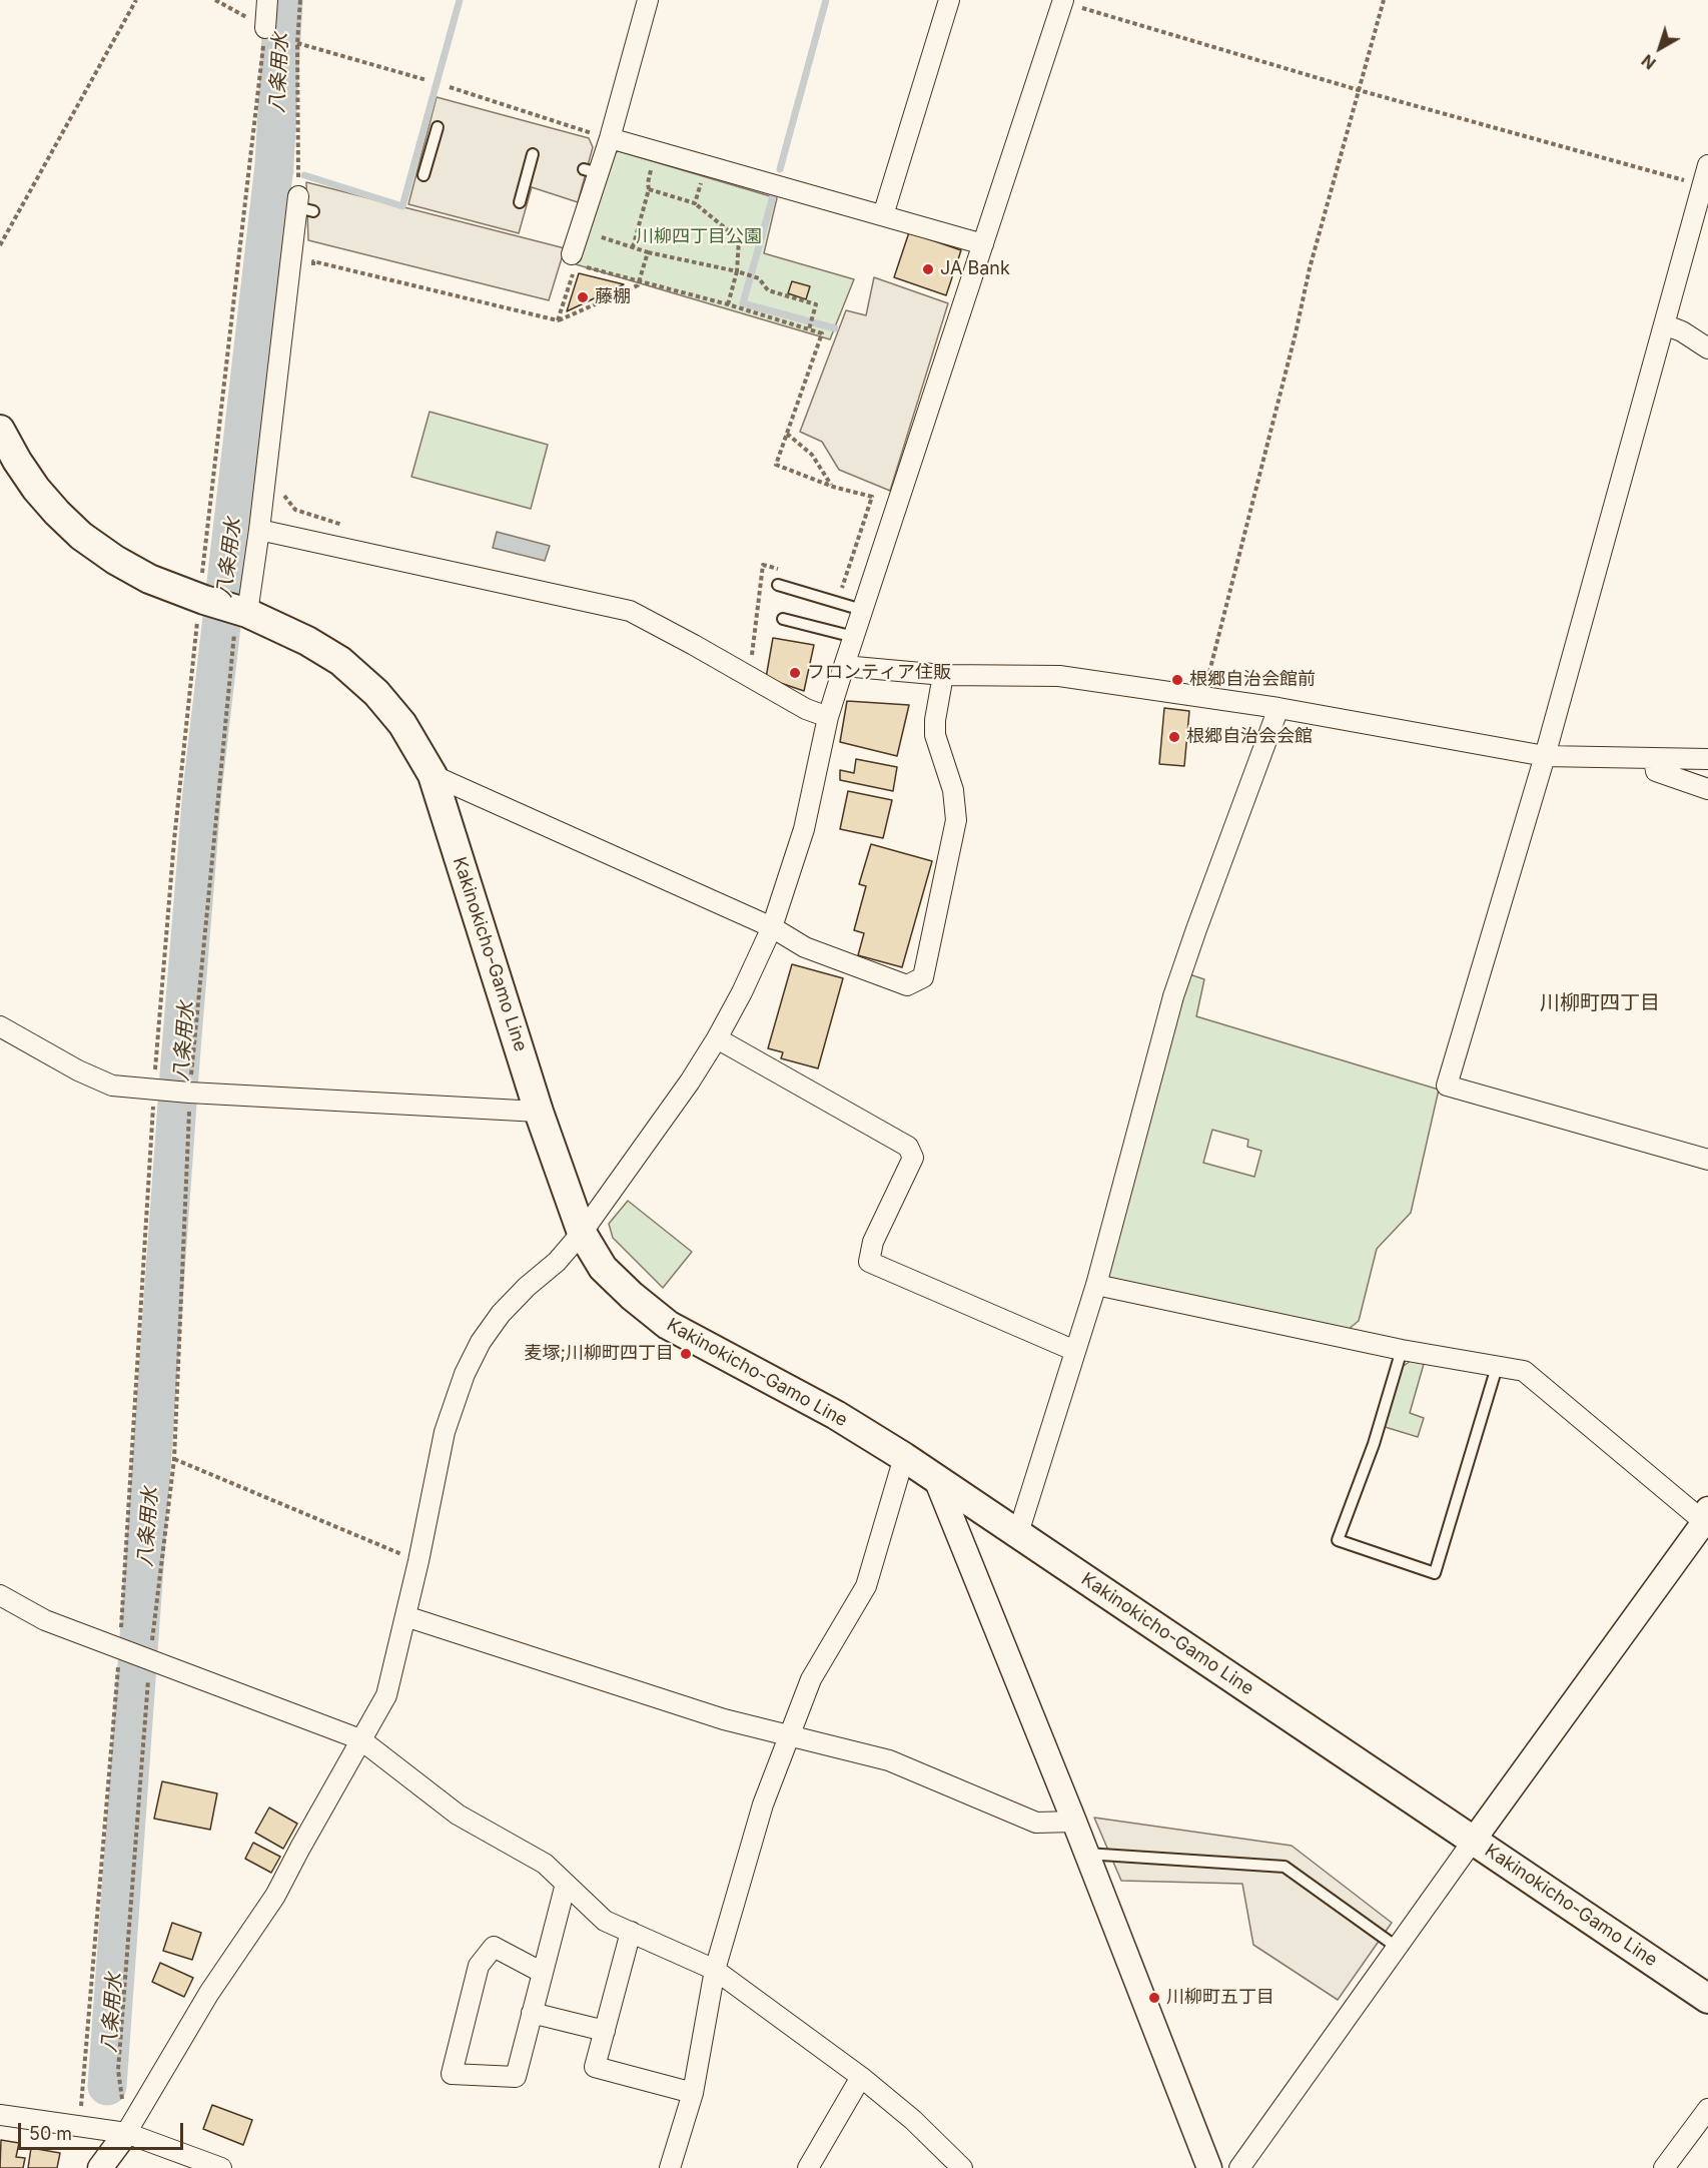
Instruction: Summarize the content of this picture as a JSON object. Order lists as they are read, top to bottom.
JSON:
{
  "streets": {
    "main road": ["Kakinokicho-Gamo Line"]
  },
  "districts": ["川柳町四丁目"],
  "water": ["八条用水"],
  "parks": ["川柳四丁目公園"],
  "places": [
    "JA Bank",
    "藤棚",
    "フロンティア住販",
    "根郷自治会館前",
    "根郷自治会会館",
    "麦塚;川柳町四丁目",
    "川柳町五丁目"
  ],
  "scale_bar": "50 m",
  "north": "bottom left"
}
